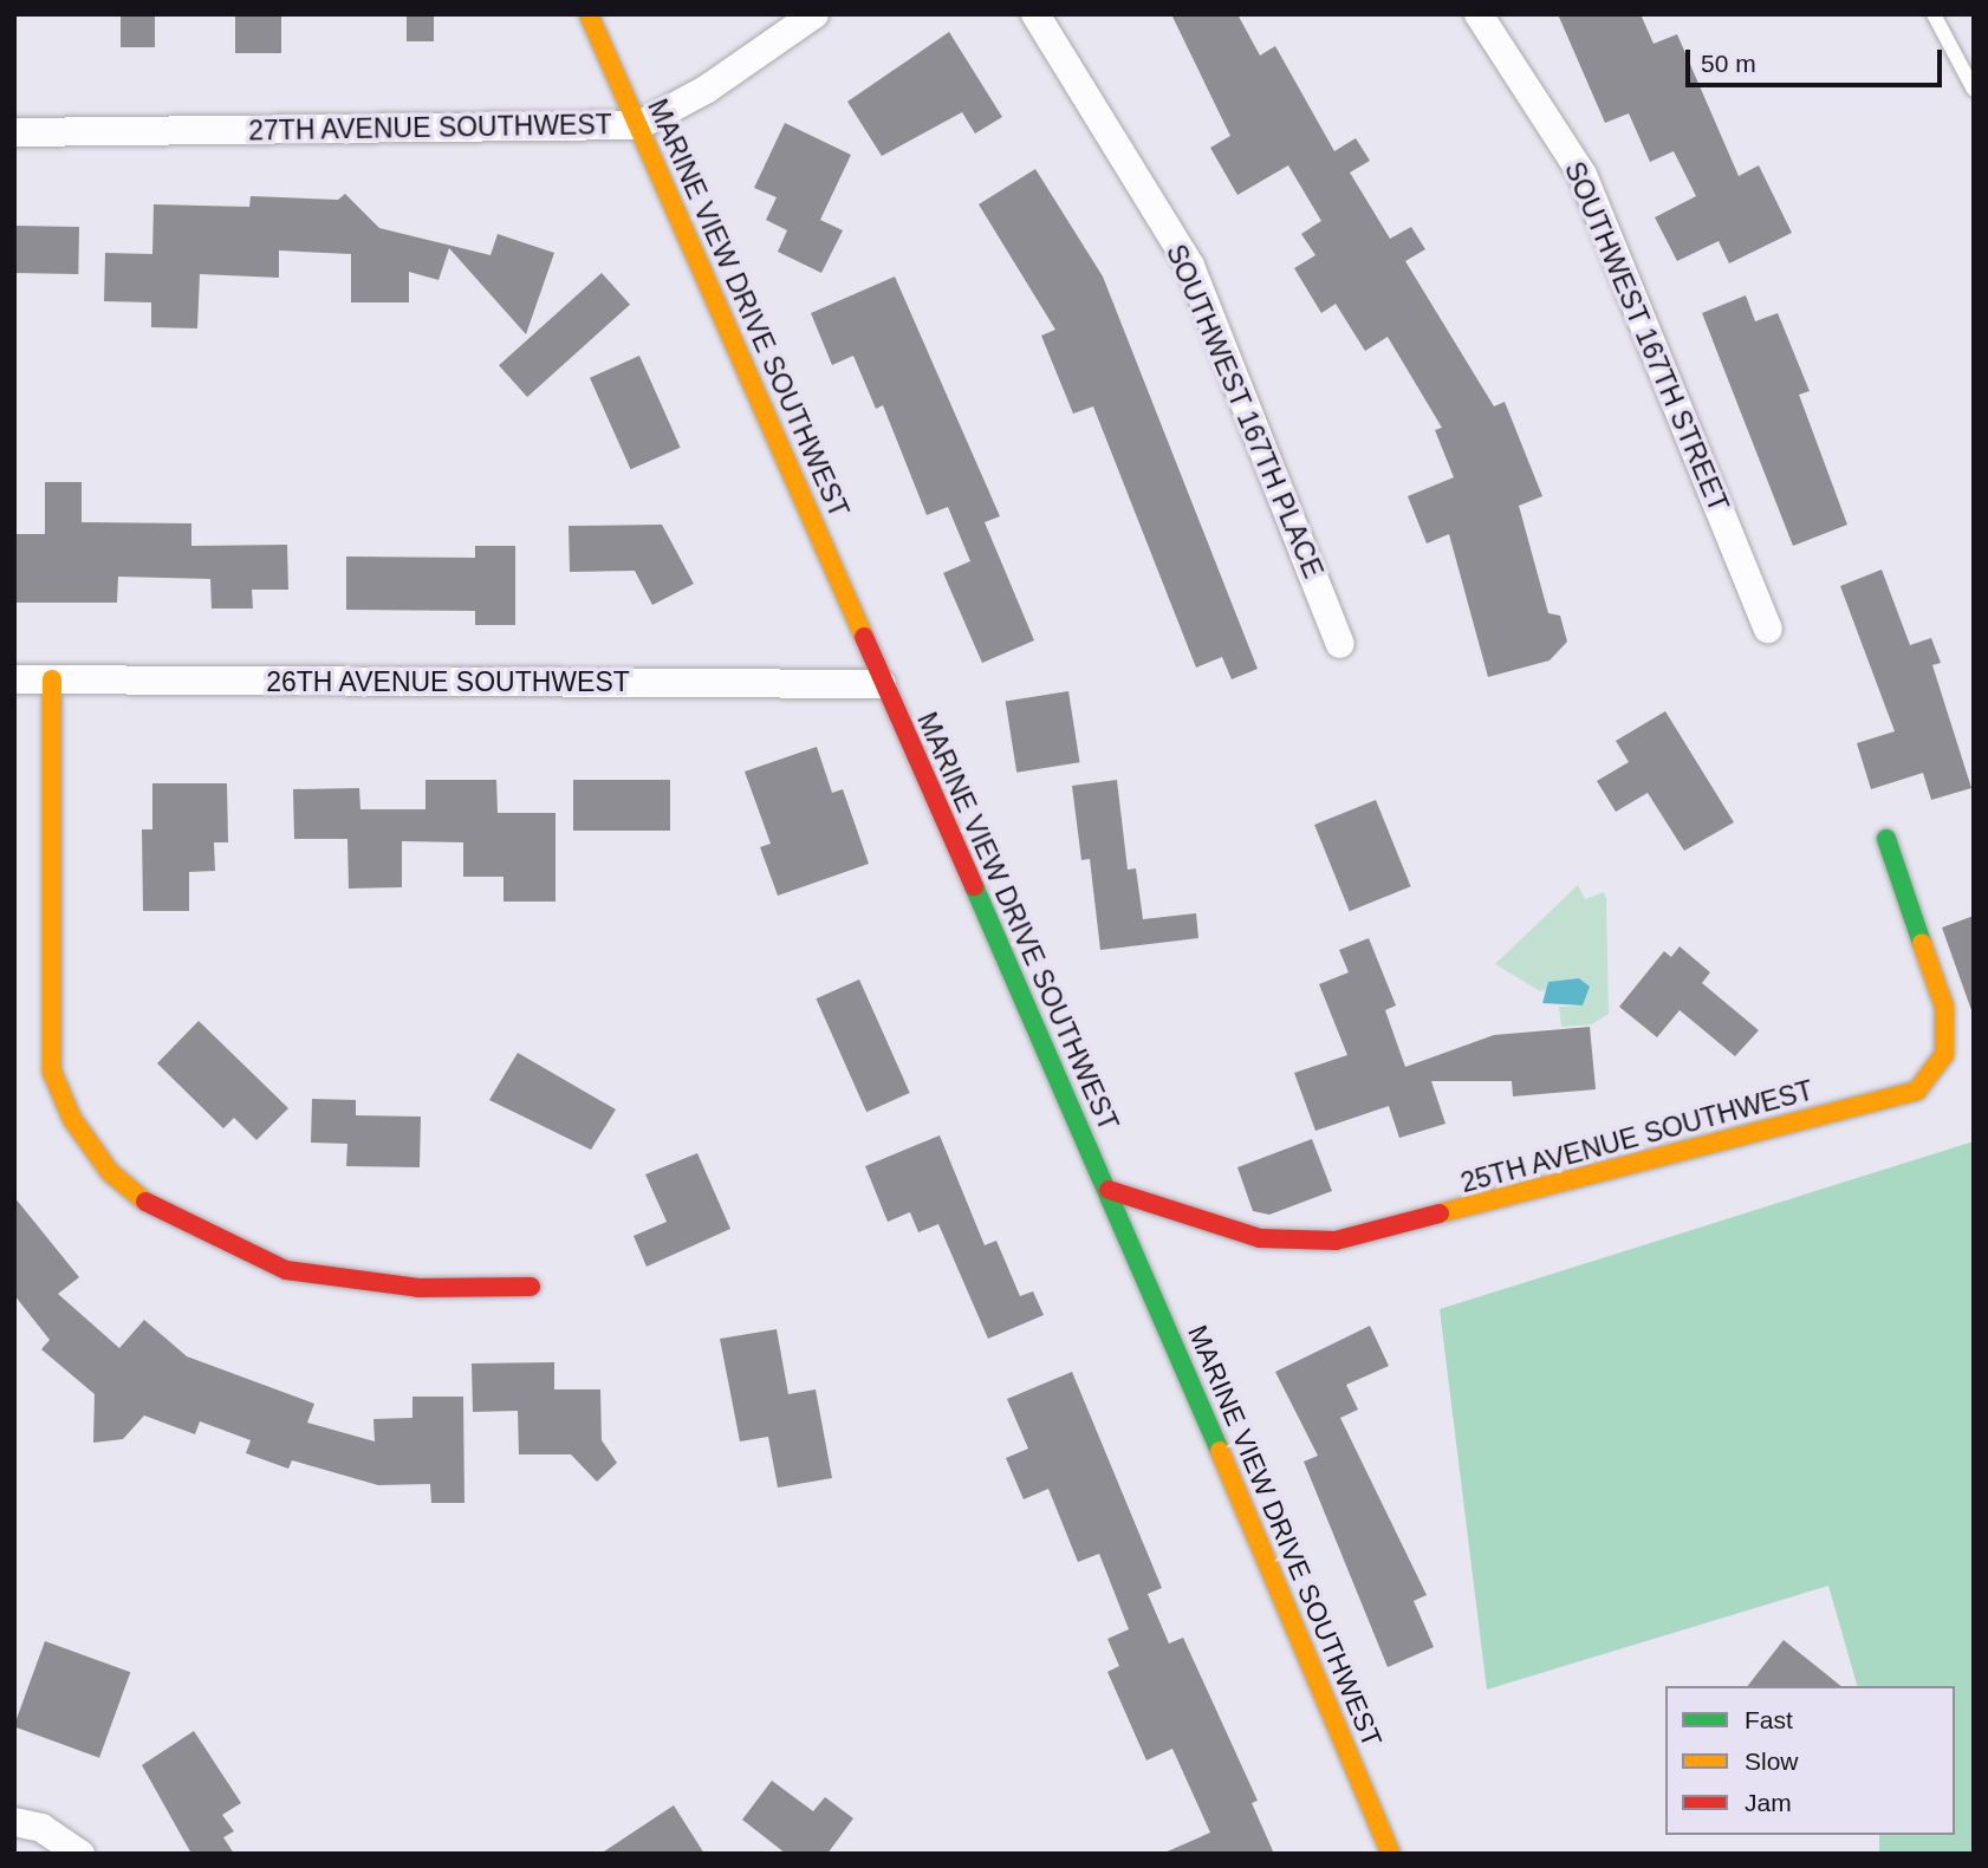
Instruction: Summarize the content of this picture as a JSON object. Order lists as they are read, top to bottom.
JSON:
{
  "streets": {
    "street": [
      "27TH AVENUE SOUTHWEST",
      "MARINE VIEW DRIVE SOUTHWEST",
      "SOUTHWEST 167TH STREET",
      "SOUTHWEST 167TH PLACE",
      "26TH AVENUE SOUTHWEST",
      "25TH AVENUE SOUTHWEST"
    ]
  },
  "crossings": [
    ["27TH AVENUE SOUTHWEST", "MARINE VIEW DRIVE SOUTHWEST"],
    ["MARINE VIEW DRIVE SOUTHWEST", "26TH AVENUE SOUTHWEST"],
    ["MARINE VIEW DRIVE SOUTHWEST", "25TH AVENUE SOUTHWEST"]
  ],
  "legend": ["Fast", "Slow", "Jam"],
  "scale_bar": "50 m"
}
